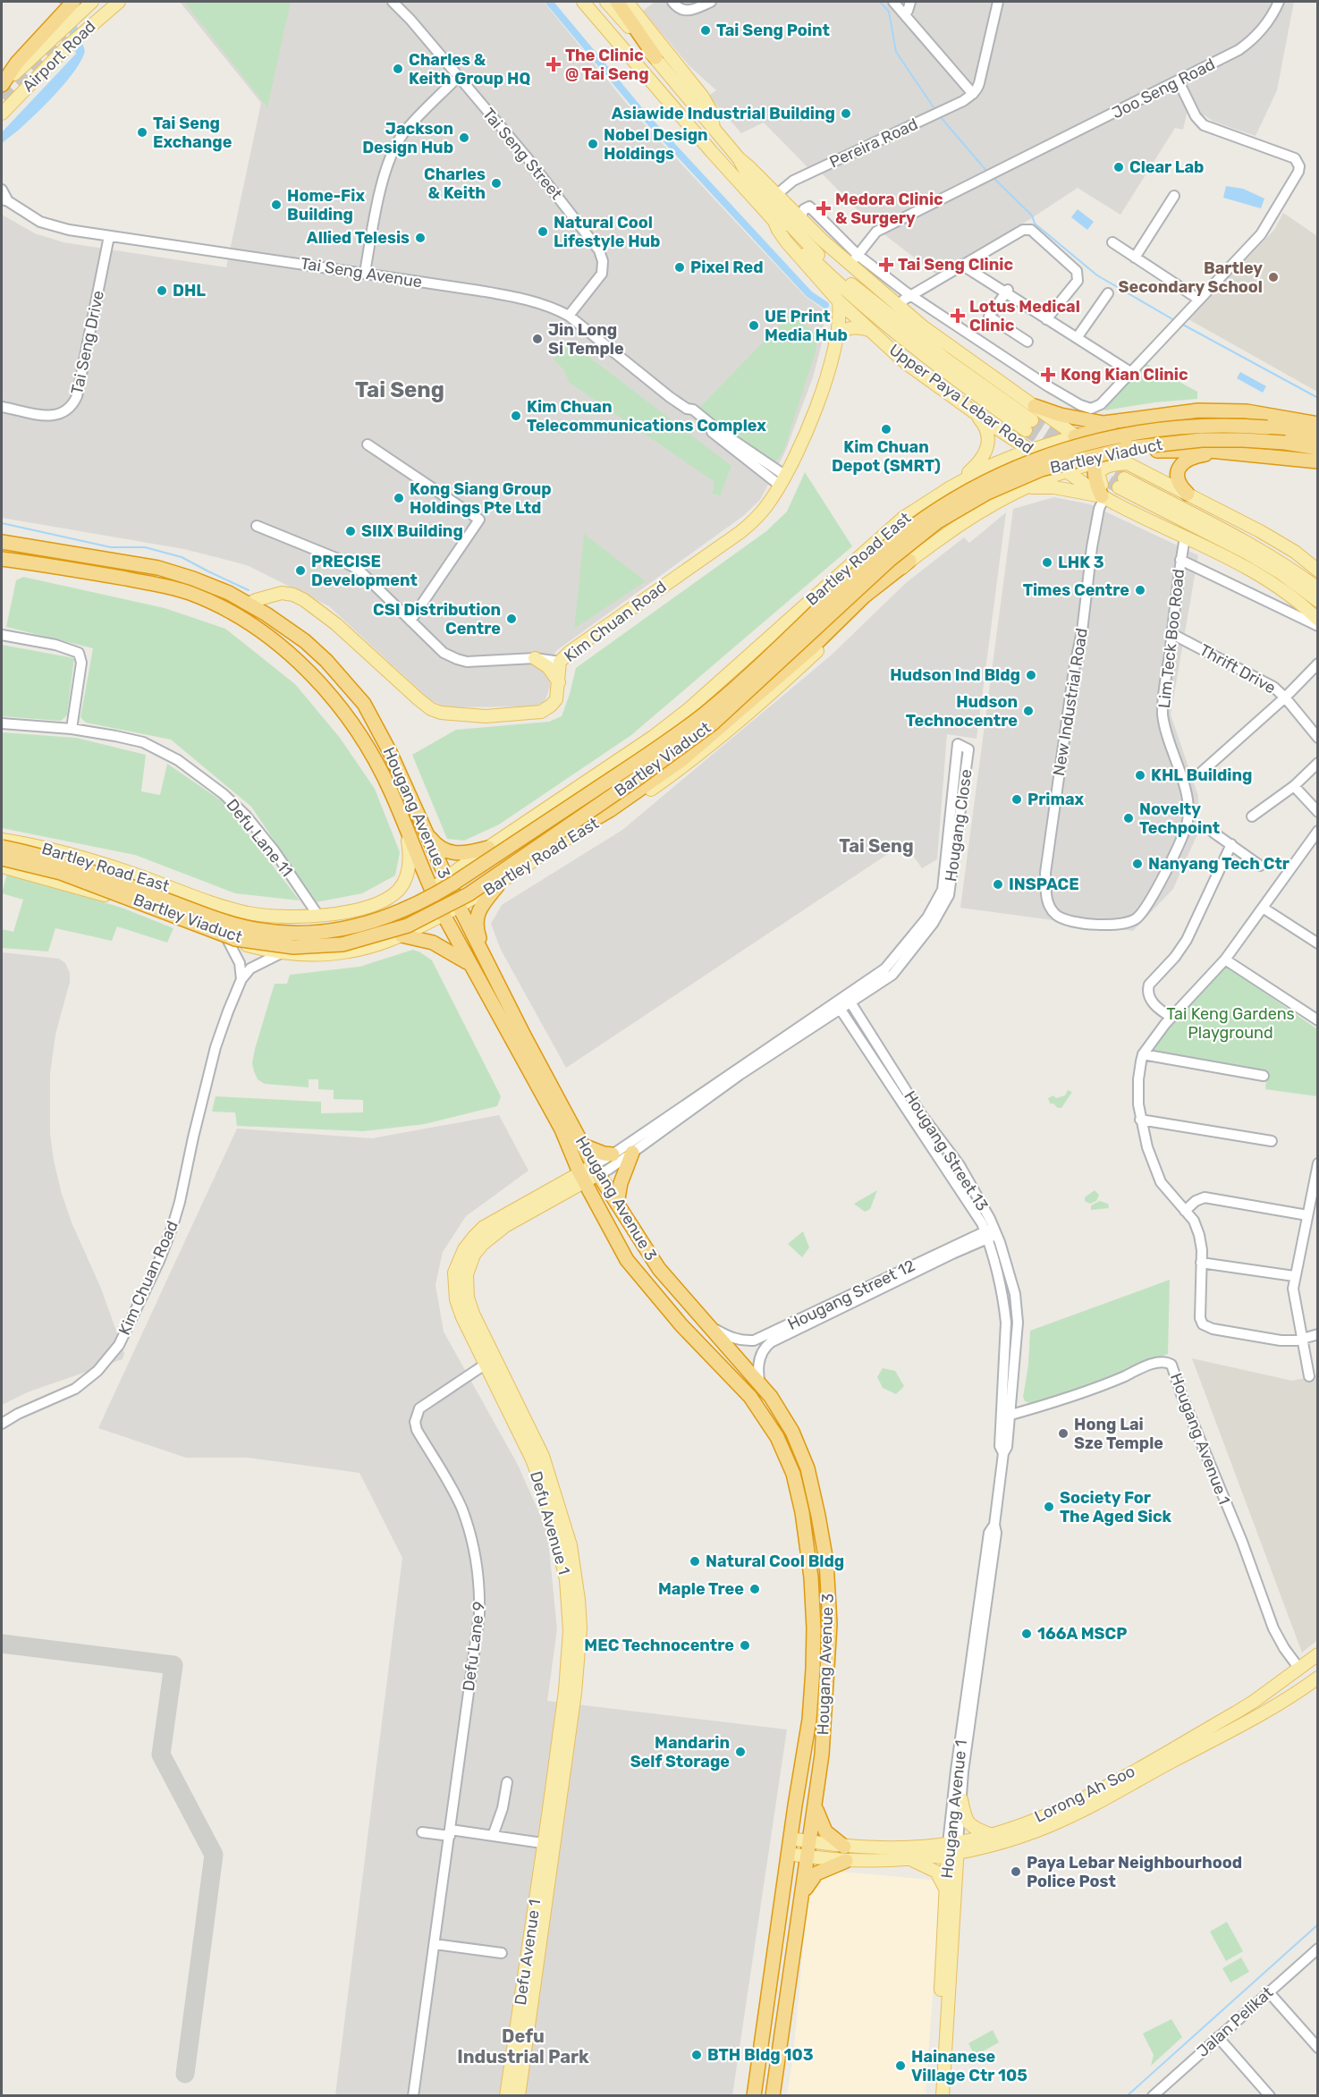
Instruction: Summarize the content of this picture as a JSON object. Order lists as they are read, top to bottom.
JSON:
{
  "streets": {
    "highway": ["Bartley Viaduct", "Hougang Avenue 3"],
    "main road": [
      "Airport Road",
      "Upper Paya Lebar Road",
      "Bartley Road East",
      "Kim Chuan Road",
      "Hougang Avenue 1",
      "Defu Avenue 1",
      "Lorong Ah Soo"
    ],
    "street": [
      "Joo Seng Road",
      "Pereira Road",
      "Tai Seng Street",
      "Tai Seng Avenue",
      "Tai Seng Drive",
      "Lim Teck Boo Road",
      "Thrift Drive",
      "New Industrial Road",
      "Hougang Close",
      "Defu Lane 11",
      "Hougang Street 13",
      "Hougang Street 12",
      "Defu Lane 9",
      "Jalan Pelikat"
    ]
  },
  "crossings": [
    ["Joo Seng Road", "Upper Paya Lebar Road"],
    ["Pereira Road", "Upper Paya Lebar Road"],
    ["Tai Seng Street", "Tai Seng Avenue"],
    ["Tai Seng Avenue", "Tai Seng Drive"],
    ["Tai Seng Avenue", "Kim Chuan Road"],
    ["Upper Paya Lebar Road", "Bartley Road East"],
    ["Upper Paya Lebar Road", "Kim Chuan Road"],
    ["Upper Paya Lebar Road", "Lim Teck Boo Road"],
    ["Upper Paya Lebar Road", "New Industrial Road"],
    ["Bartley Road East", "Hougang Avenue 3"],
    ["Bartley Road East", "Defu Lane 11"],
    ["Kim Chuan Road", "Hougang Avenue 3"],
    ["Lim Teck Boo Road", "Thrift Drive"],
    ["Lim Teck Boo Road", "New Industrial Road"],
    ["Hougang Avenue 3", "Hougang Close"],
    ["Hougang Avenue 3", "Hougang Street 12"],
    ["Hougang Avenue 3", "Defu Avenue 1"],
    ["Hougang Avenue 3", "Lorong Ah Soo"],
    ["Hougang Close", "Hougang Street 13"],
    ["Hougang Close", "Defu Avenue 1"],
    ["Hougang Street 13", "Hougang Street 12"],
    ["Hougang Street 13", "Hougang Avenue 1"],
    ["Hougang Avenue 1", "Lorong Ah Soo"],
    ["Defu Avenue 1", "Defu Lane 9"]
  ],
  "districts": ["Tai Seng", "Tai Seng", "Defu Industrial Park"],
  "parks": ["Tai Keng Gardens Playground"],
  "places": {
    "other": [
      "Tai Seng Point",
      "Charles & Keith Group HQ",
      "Asiawide Industrial Building",
      "Tai Seng Exchange",
      "Jackson Design Hub",
      "Nobel Design Holdings",
      "Clear Lab",
      "Charles & Keith",
      "Home-Fix Building",
      "Natural Cool Lifestyle Hub",
      "Allied Telesis",
      "Pixel Red",
      "Bartley Secondary School",
      "DHL",
      "UE Print Media Hub",
      "Jin Long Si Temple",
      "Kim Chuan Telecommunications Complex",
      "Kim Chuan Depot (SMRT)",
      "Kong Siang Group Holdings Pte Ltd",
      "SIIX Building",
      "LHK 3",
      "PRECISE Development",
      "Times Centre",
      "CSI Distribution Centre",
      "Hudson Ind Bldg",
      "Hudson Technocentre",
      "KHL Building",
      "Primax",
      "Novelty Techpoint",
      "Nanyang Tech Ctr",
      "INSPACE",
      "Hong Lai Sze Temple",
      "Society For The Aged Sick",
      "Natural Cool Bldg",
      "Maple Tree",
      "166A MSCP",
      "MEC Technocentre",
      "Mandarin Self Storage",
      "Paya Lebar Neighbourhood Police Post",
      "BTH Bldg 103",
      "Hainanese Village Ctr 105"
    ],
    "health": [
      "The Clinic @ Tai Seng",
      "Medora Clinic & Surgery",
      "Tai Seng Clinic",
      "Lotus Medical Clinic",
      "Kong Kian Clinic"
    ]
  }
}
